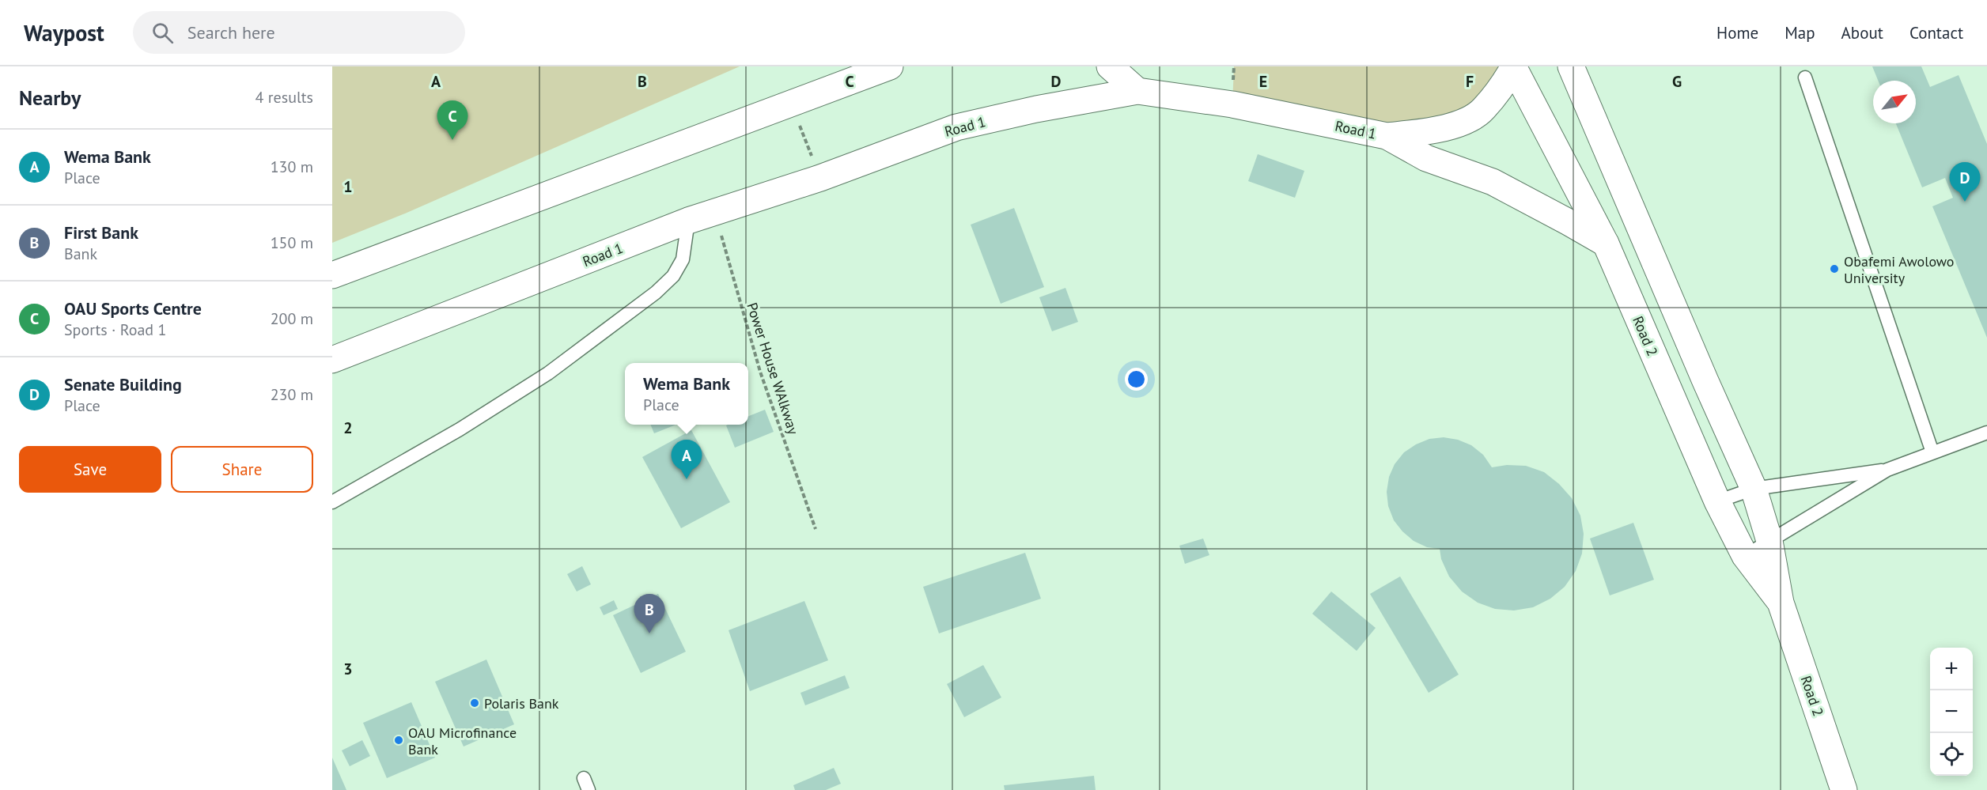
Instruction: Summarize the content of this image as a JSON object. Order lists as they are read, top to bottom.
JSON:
{
  "streets": {
    "street": ["Road 1", "Road 2"],
    "path": ["Power House WAlkway"]
  },
  "crossings": [
    ["Road 1", "Road 2"],
    ["Road 1", "Power House WAlkway"]
  ],
  "places": ["Obafemi Awolowo University", "Polaris Bank", "OAU Microfinance Bank"],
  "north": "top right",
  "page": {
    "header": "Waypost",
    "search": "Search here",
    "nav": [
      "Home",
      "Map",
      "About",
      "Contact"
    ],
    "heading": ["Nearby", "4 results"],
    "pins": [
      "C",
      "D",
      "A",
      "B"
    ],
    "list": [
      {
        "mark": "A",
        "name": "Wema Bank",
        "note": "Place",
        "value": "130 m"
      },
      {
        "mark": "B",
        "name": "First Bank",
        "note": "Bank",
        "value": "150 m"
      },
      {
        "mark": "C",
        "name": "OAU Sports Centre",
        "note": "Sports · Road 1",
        "value": "200 m"
      },
      {
        "mark": "D",
        "name": "Senate Building",
        "note": "Place",
        "value": "230 m"
      }
    ],
    "popup": ["Wema Bank", "Place"],
    "buttons": ["Save", "Share"],
    "map_buttons": ["+", "−"]
  },
  "grid": {
    "columns": [
      "A",
      "B",
      "C",
      "D",
      "E",
      "F",
      "G"
    ],
    "rows": ["1", "2", "3"]
  }
}
